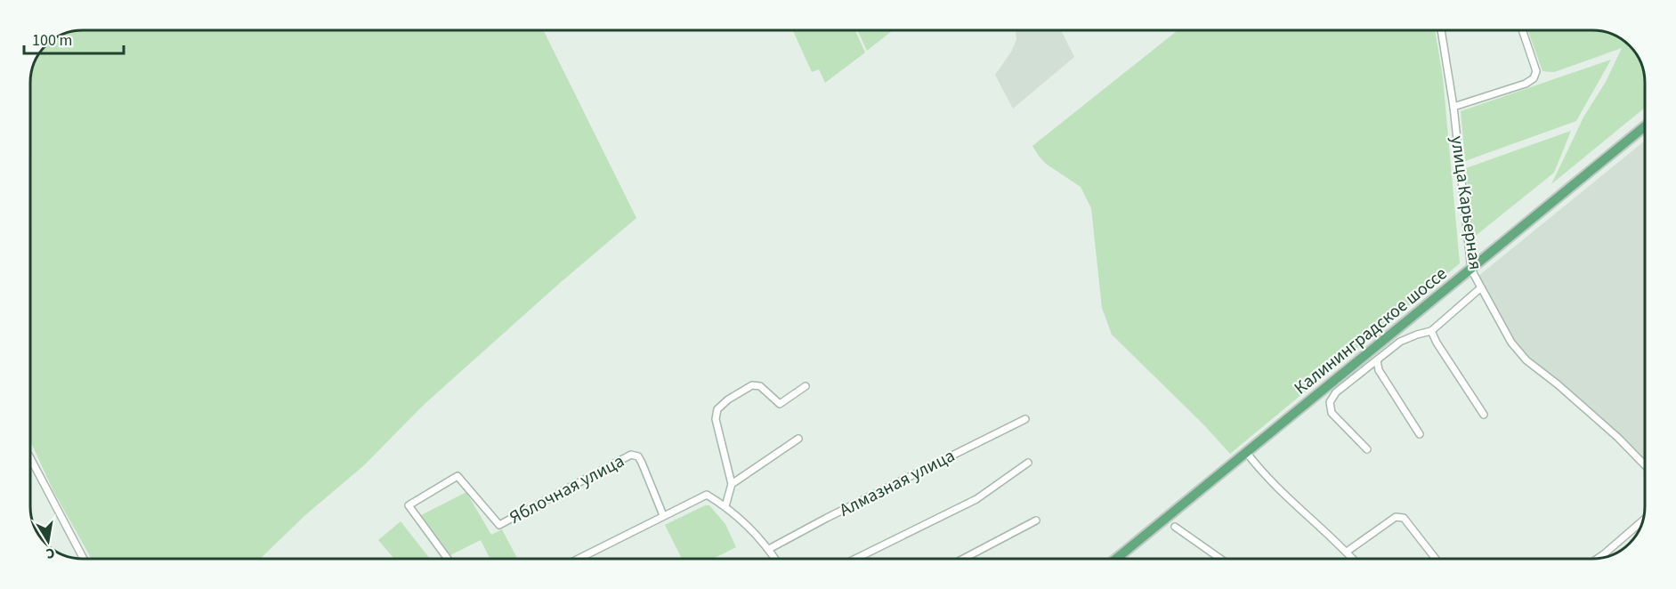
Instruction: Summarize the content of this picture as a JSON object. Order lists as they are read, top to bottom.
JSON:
{
  "streets": {
    "main road": ["Калининградское шоссе"],
    "street": ["улица Карьерная", "Алмазная улица", "Яблочная улица"]
  },
  "crossings": [
    ["улица Карьерная", "Калининградское шоссе"]
  ],
  "scale_bar": "100 m",
  "north": "bottom"
}
